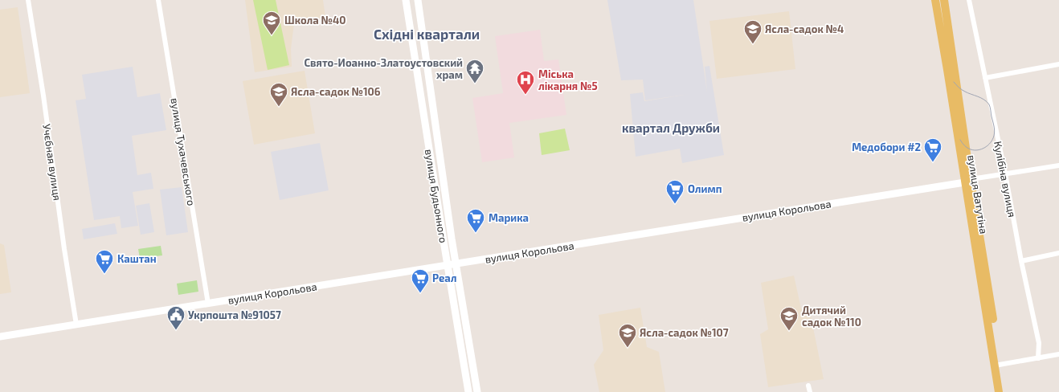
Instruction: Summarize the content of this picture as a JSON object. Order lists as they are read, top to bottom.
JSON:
{
  "streets": {
    "main road": ["вулиця Ватутіна"],
    "street": [
      "вулиця Тухачевського",
      "Учєбная вулиця",
      "Кулібіна вулиця",
      "вулиця Будьонного",
      "вулиця Корольова"
    ]
  },
  "crossings": [
    ["вулиця Тухачевського", "вулиця Корольова"],
    ["Учєбная вулиця", "вулиця Корольова"],
    ["Кулібіна вулиця", "вулиця Корольова"],
    ["вулиця Ватутіна", "вулиця Корольова"],
    ["вулиця Будьонного", "вулиця Корольова"]
  ],
  "districts": ["Східні квартали", "квартал Дружби"],
  "places": {
    "school or university": [
      "Школа №40",
      "Ясла-садок №4",
      "Ясла-садок №106",
      "Дитячий садок №110",
      "Ясла-садок №107"
    ],
    "temple": ["Свято-Иоанно-Златоустовский храм"],
    "hospital": ["Міська лікарня №5"],
    "supermarket": [
      "Медобори #2",
      "Олимп",
      "Марика",
      "Каштан",
      "Реал"
    ],
    "public building": ["Укрпошта №91057"]
  }
}
